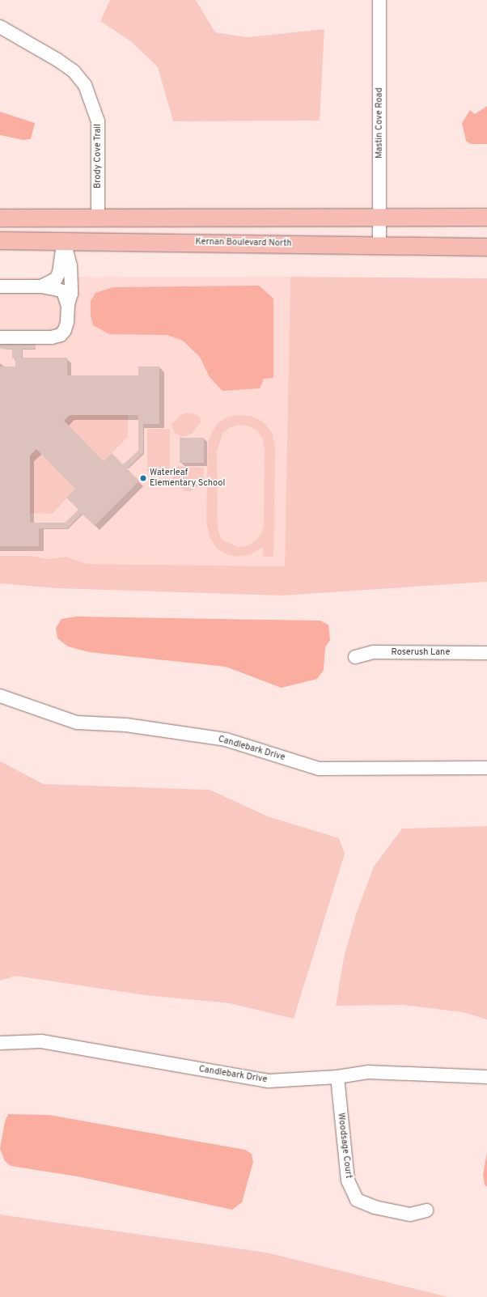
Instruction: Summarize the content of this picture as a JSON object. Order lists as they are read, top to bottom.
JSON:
{
  "streets": {
    "main road": ["Kernan Boulevard North"],
    "street": [
      "Mastin Cove Road",
      "Brody Cove Trail",
      "Roserush Lane",
      "Candlebark Drive",
      "Woodsage Court"
    ]
  },
  "crossings": [
    ["Mastin Cove Road", "Kernan Boulevard North"],
    ["Candlebark Drive", "Woodsage Court"]
  ],
  "places": ["Waterleaf Elementary School"]
}
